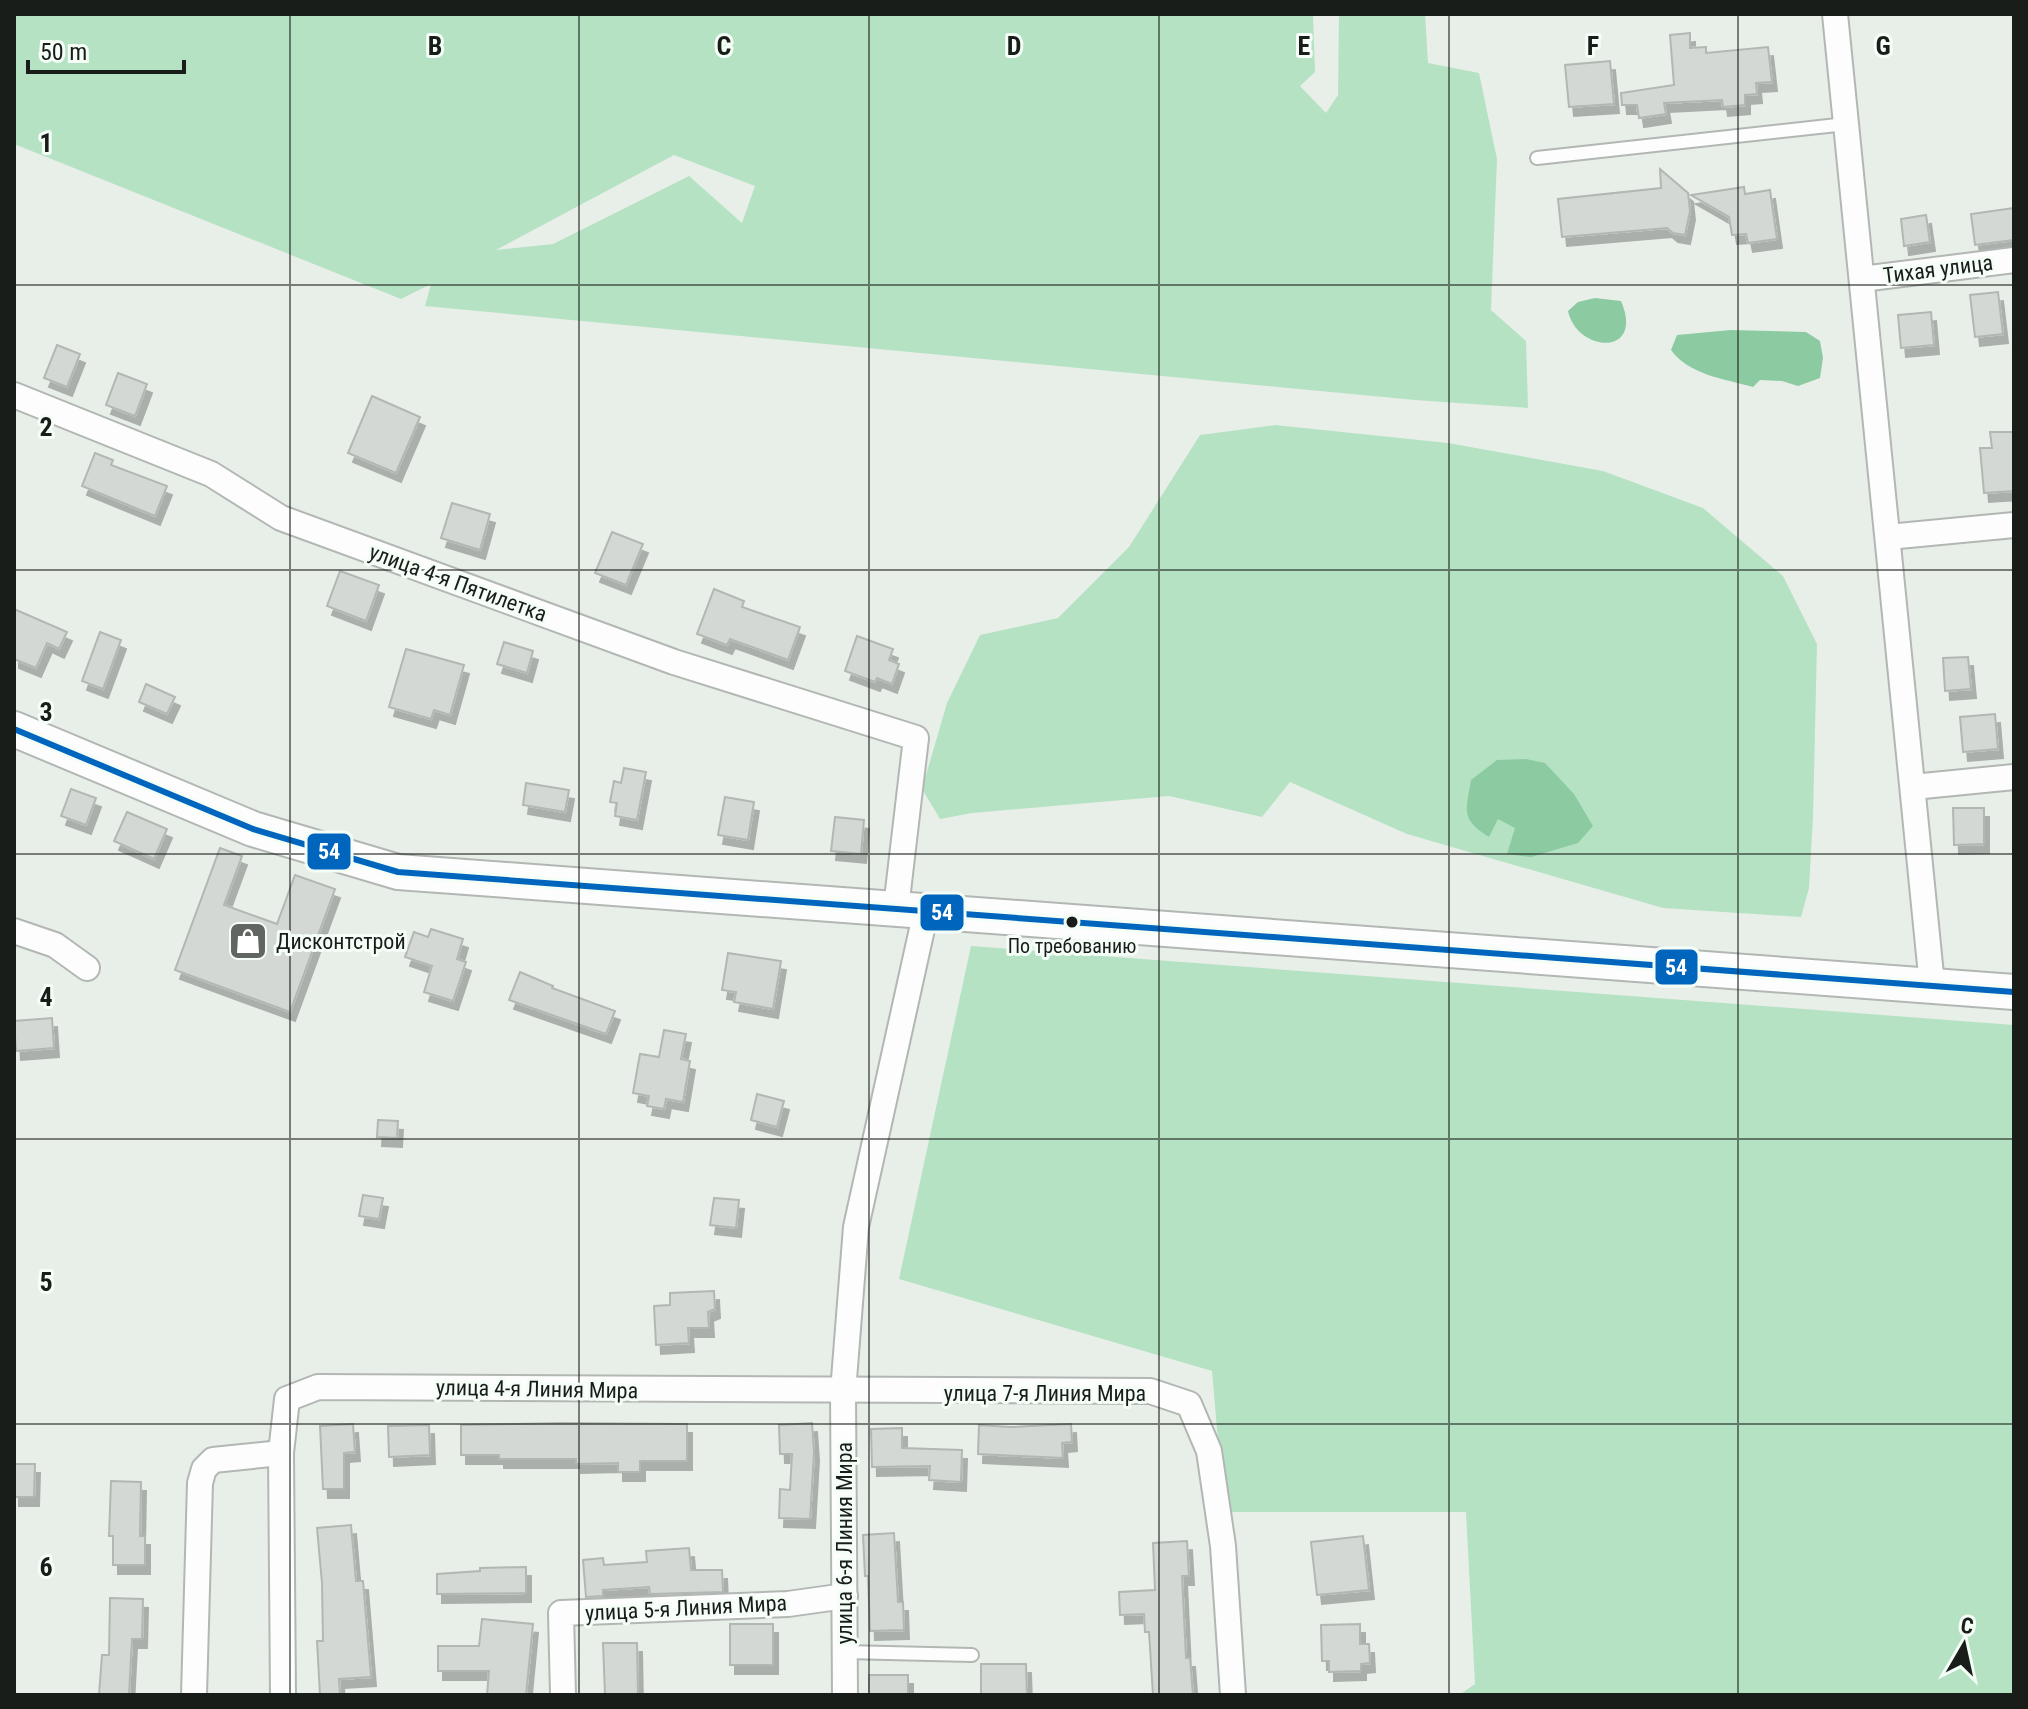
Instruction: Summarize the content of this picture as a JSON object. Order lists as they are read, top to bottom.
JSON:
{
  "streets": {
    "street": [
      "Тихая улица",
      "улица 4-я Пятилетка",
      "улица 4-я Линия Мира",
      "улица 7-я Линия Мира",
      "улица 6-я Линия Мира",
      "улица 5-я Линия Мира"
    ]
  },
  "crossings": [
    ["улица 4-я Пятилетка", "улица 6-я Линия Мира"],
    ["улица 4-я Линия Мира", "улица 7-я Линия Мира"],
    ["улица 4-я Линия Мира", "улица 6-я Линия Мира"],
    ["улица 7-я Линия Мира", "улица 6-я Линия Мира"],
    ["улица 6-я Линия Мира", "улица 5-я Линия Мира"]
  ],
  "places": {
    "other": ["По требованию"],
    "shop": ["Дисконтстрой"]
  },
  "lines": ["transit line 54"],
  "scale_bar": "50 m",
  "north": "top",
  "grid": {
    "columns": [
      "B",
      "C",
      "D",
      "E",
      "F",
      "G"
    ],
    "rows": [
      "1",
      "2",
      "3",
      "4",
      "5",
      "6"
    ]
  }
}
